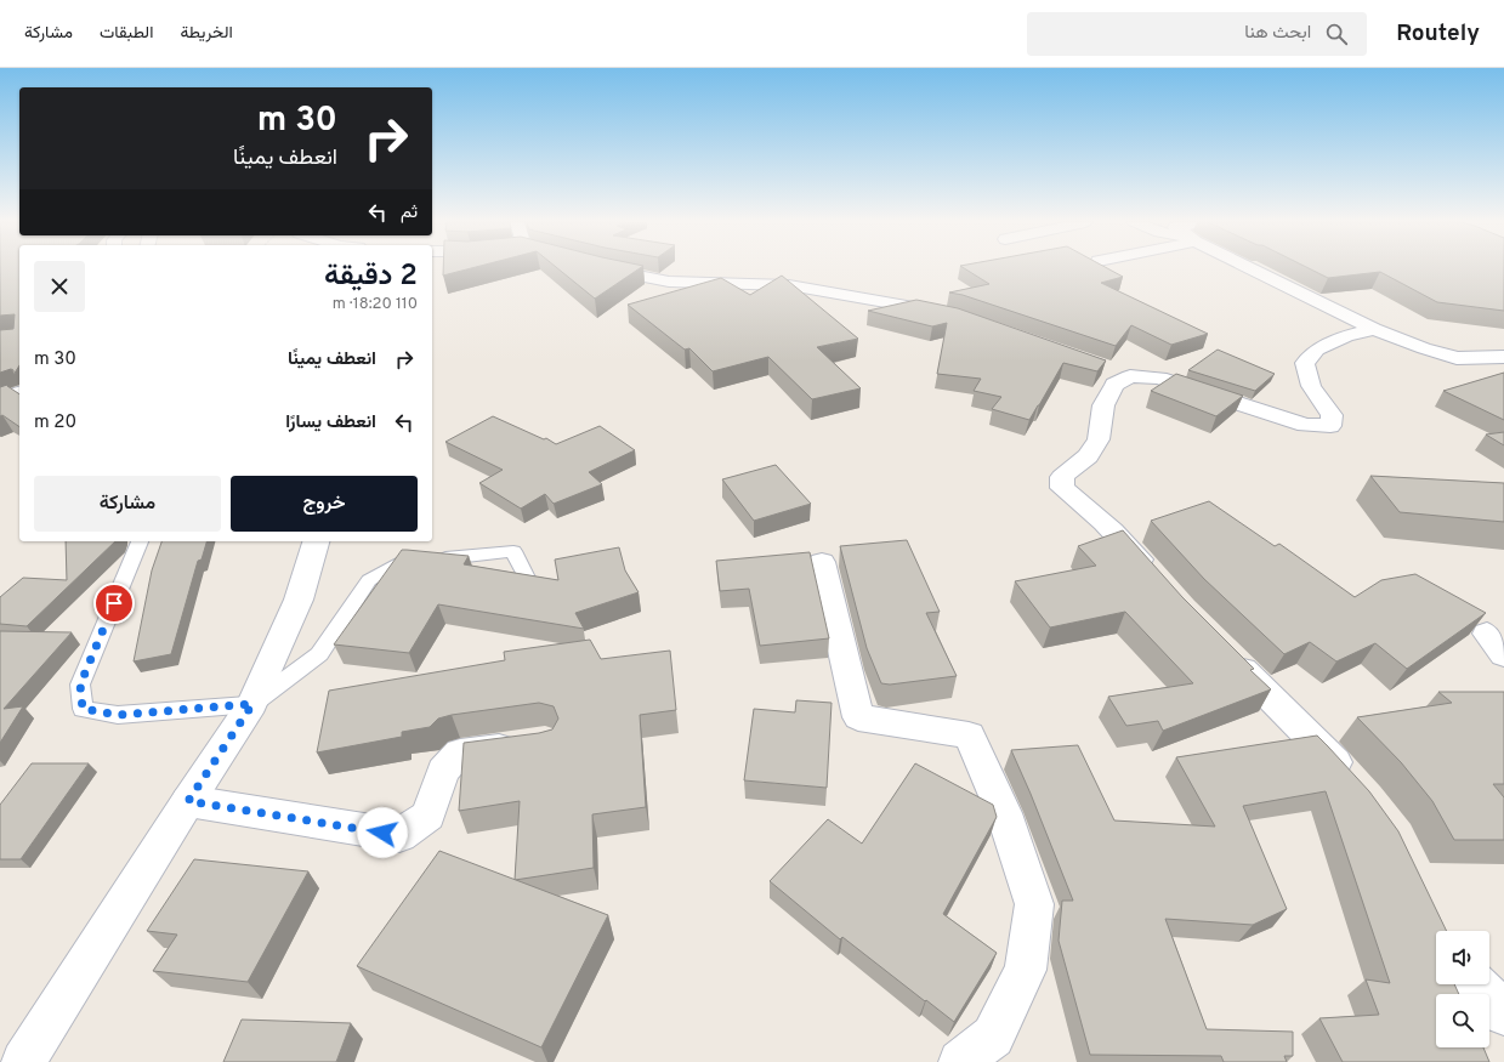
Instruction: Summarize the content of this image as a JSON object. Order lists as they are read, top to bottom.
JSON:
{
  "page": {
    "header": "Routely",
    "search": "ابحث هنا",
    "nav": ["الخريطة", "الطبقات", "مشاركة"],
    "turn": ["30 m", "انعطف يمينًا"],
    "then": "ثم",
    "heading": ["2 دقيقة", "110 m · 18:20"],
    "list": [
      {
        "name": "انعطف يمينًا",
        "value": "30 m"
      },
      {
        "name": "انعطف يسارًا",
        "value": "20 m"
      }
    ],
    "buttons": ["خروج", "مشاركة"]
  }
}
